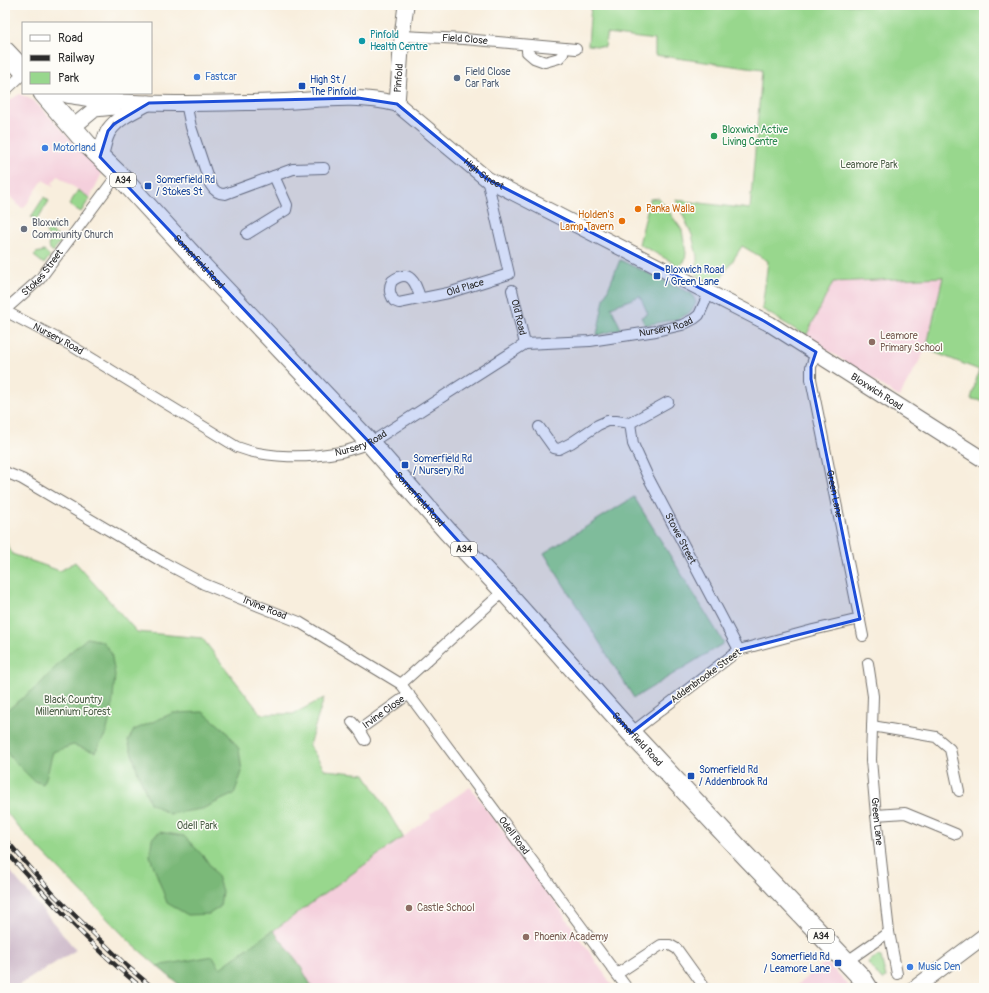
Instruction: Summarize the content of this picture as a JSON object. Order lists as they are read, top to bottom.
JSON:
{
  "streets": {
    "highway": ["A34", "Somerfield Road"],
    "main road": ["Pinfold", "High Street", "Bloxwich Road"],
    "street": [
      "Field Close",
      "Stokes Street",
      "Old Place",
      "Old Road",
      "Nursery Road",
      "Green Lane",
      "Stowe Street",
      "Irvine Road",
      "Addenbrooke Street",
      "Irvine Close",
      "Odell Road"
    ]
  },
  "crossings": [
    ["Field Close", "Pinfold"],
    ["Pinfold", "High Street"],
    ["High Street", "Somerfield Road"],
    ["High Street", "Old Place"],
    ["High Street", "Nursery Road"],
    ["High Street", "Bloxwich Road"],
    ["Somerfield Road", "Stokes Street"],
    ["Somerfield Road", "Nursery Road"],
    ["Somerfield Road", "Addenbrooke Street"],
    ["Stokes Street", "Nursery Road"],
    ["Old Road", "Nursery Road"],
    ["Bloxwich Road", "Green Lane"],
    ["Green Lane", "Addenbrooke Street"],
    ["Stowe Street", "Addenbrooke Street"],
    ["Irvine Road", "Odell Road"],
    ["Irvine Close", "Odell Road"]
  ],
  "parks": ["Leamore Park", "Black Country Millennium Forest", "Odell Park"],
  "places": {
    "other": [
      "Pinfold Health Centre",
      "Fastcar",
      "Field Close Car Park",
      "Bloxwich Active Living Centre",
      "Motorland",
      "Panka Walla",
      "Holden's Lamp Tavern",
      "Bloxwich Community Church",
      "Leamore Primary School",
      "Castle School",
      "Phoenix Academy",
      "Music Den"
    ],
    "transit": [
      "High St / The Pinfold",
      "Somerfield Rd / Stokes St",
      "Bloxwich Road / Green Lane",
      "Somerfield Rd / Nursery Rd",
      "Somerfield Rd / Addenbrook Rd",
      "Somerfield Rd / Leamore Lane"
    ]
  },
  "legend": ["Road", "Railway", "Park"]
}
